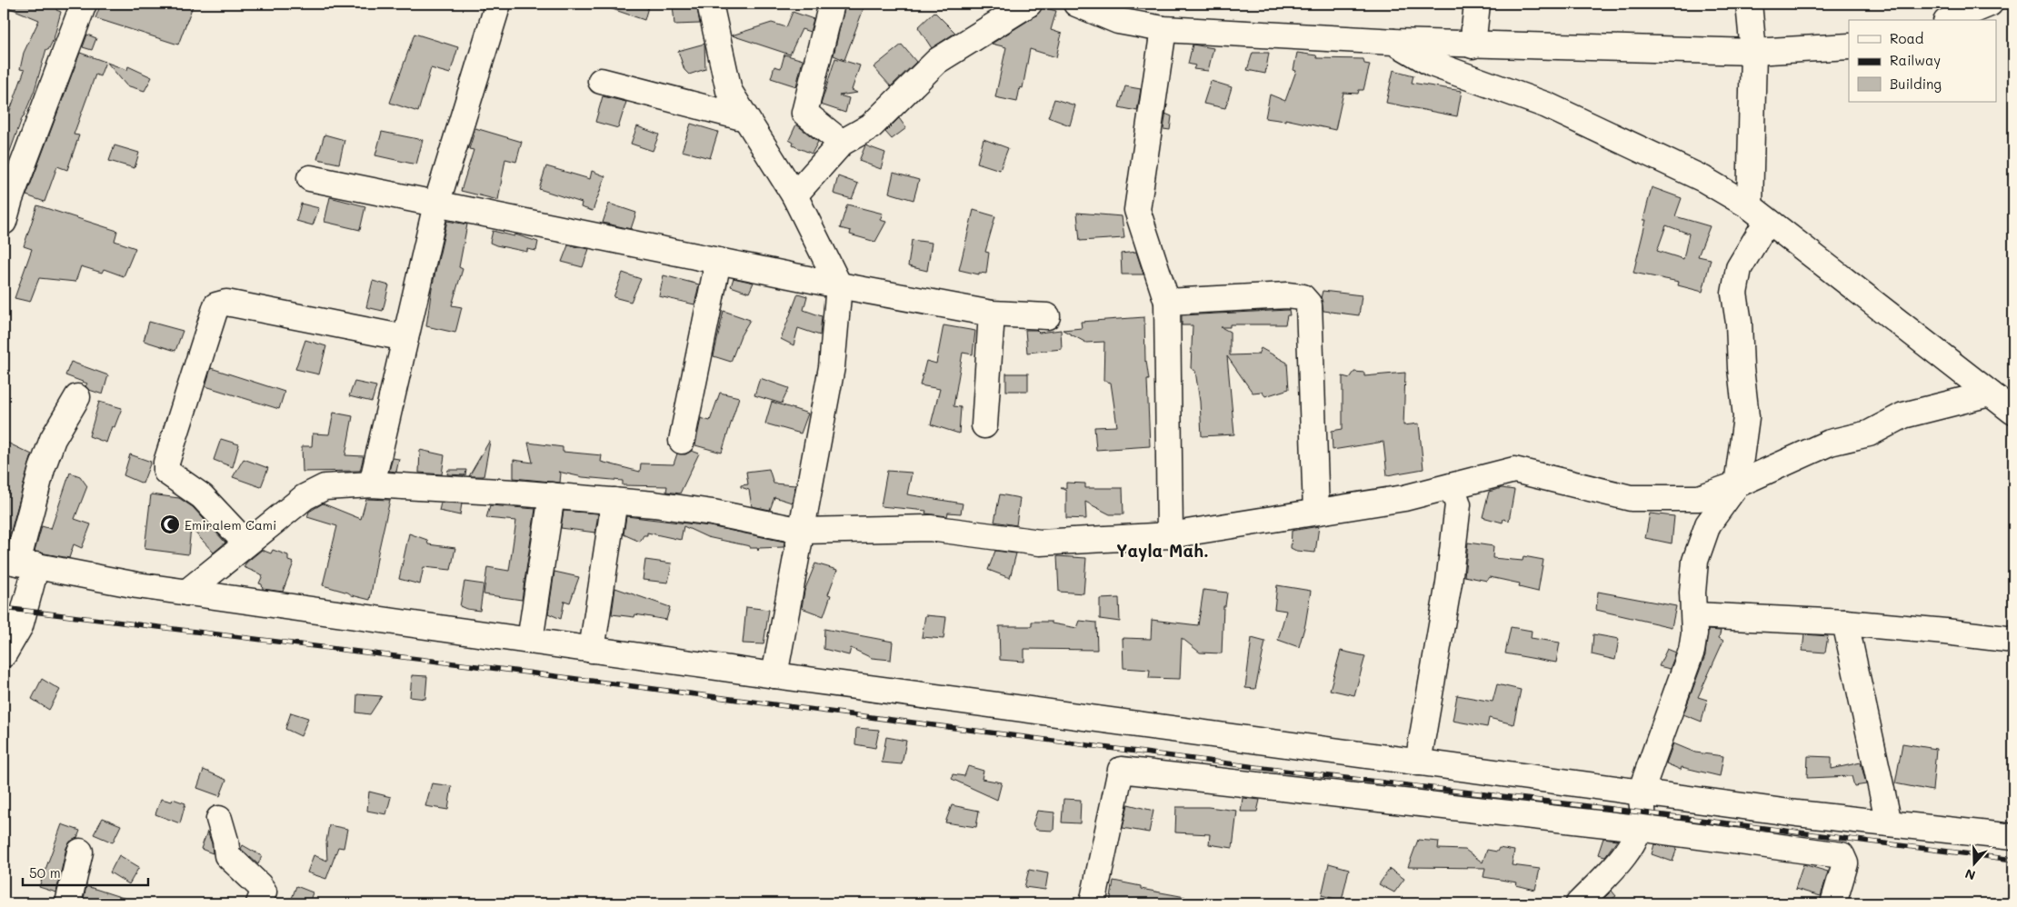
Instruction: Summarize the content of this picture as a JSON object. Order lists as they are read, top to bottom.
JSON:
{
  "districts": ["Yayla Mah."],
  "places": {
    "mosque": ["Emiralem Cami"]
  },
  "legend": ["Road", "Railway", "Building"],
  "scale_bar": "50 m",
  "north": "bottom"
}
